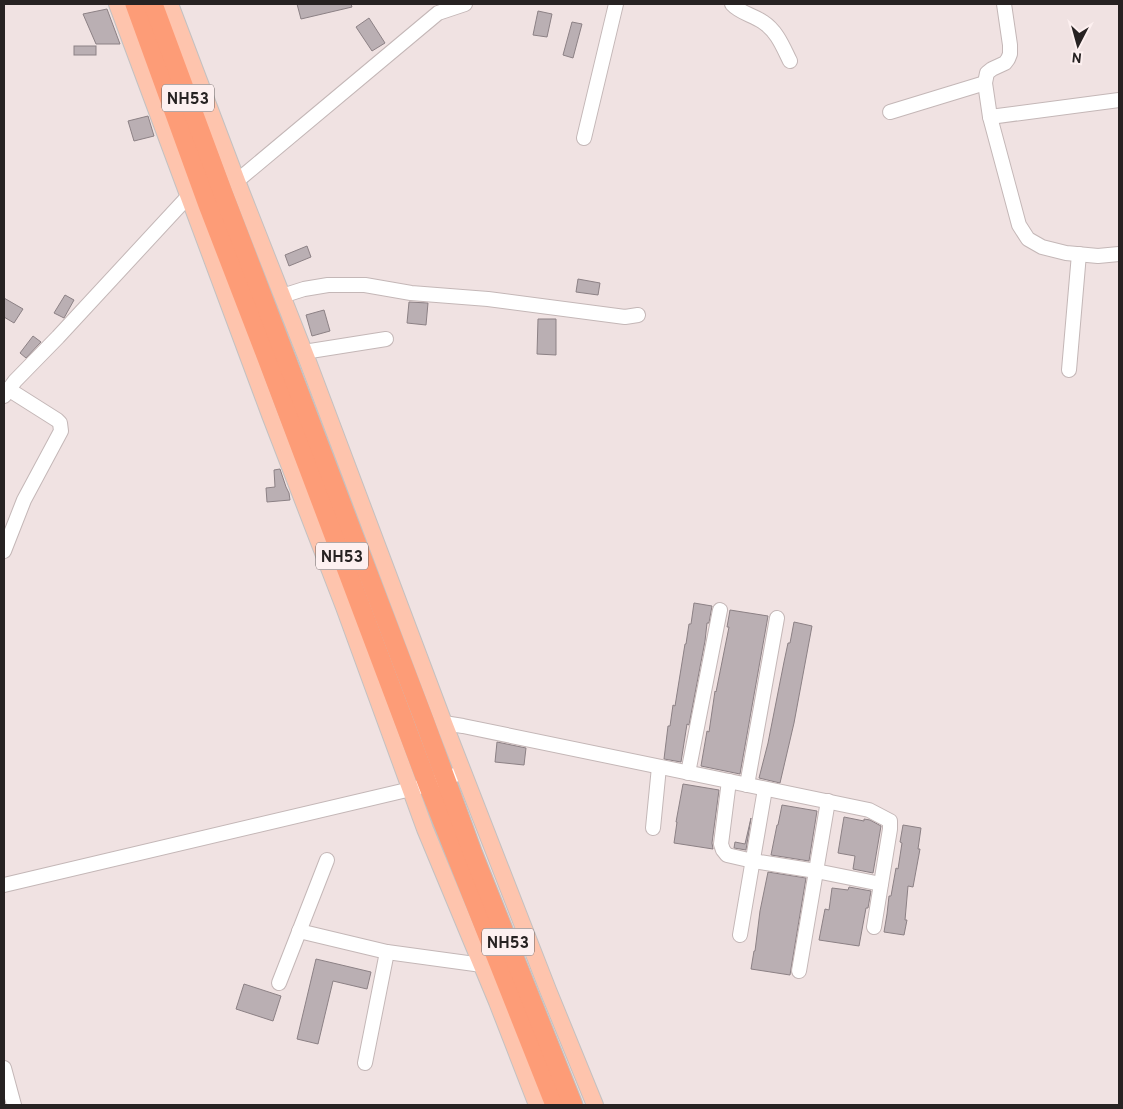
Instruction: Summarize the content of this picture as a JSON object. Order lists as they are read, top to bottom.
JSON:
{
  "streets": {
    "highway": ["NH53"]
  },
  "north": "bottom"
}
